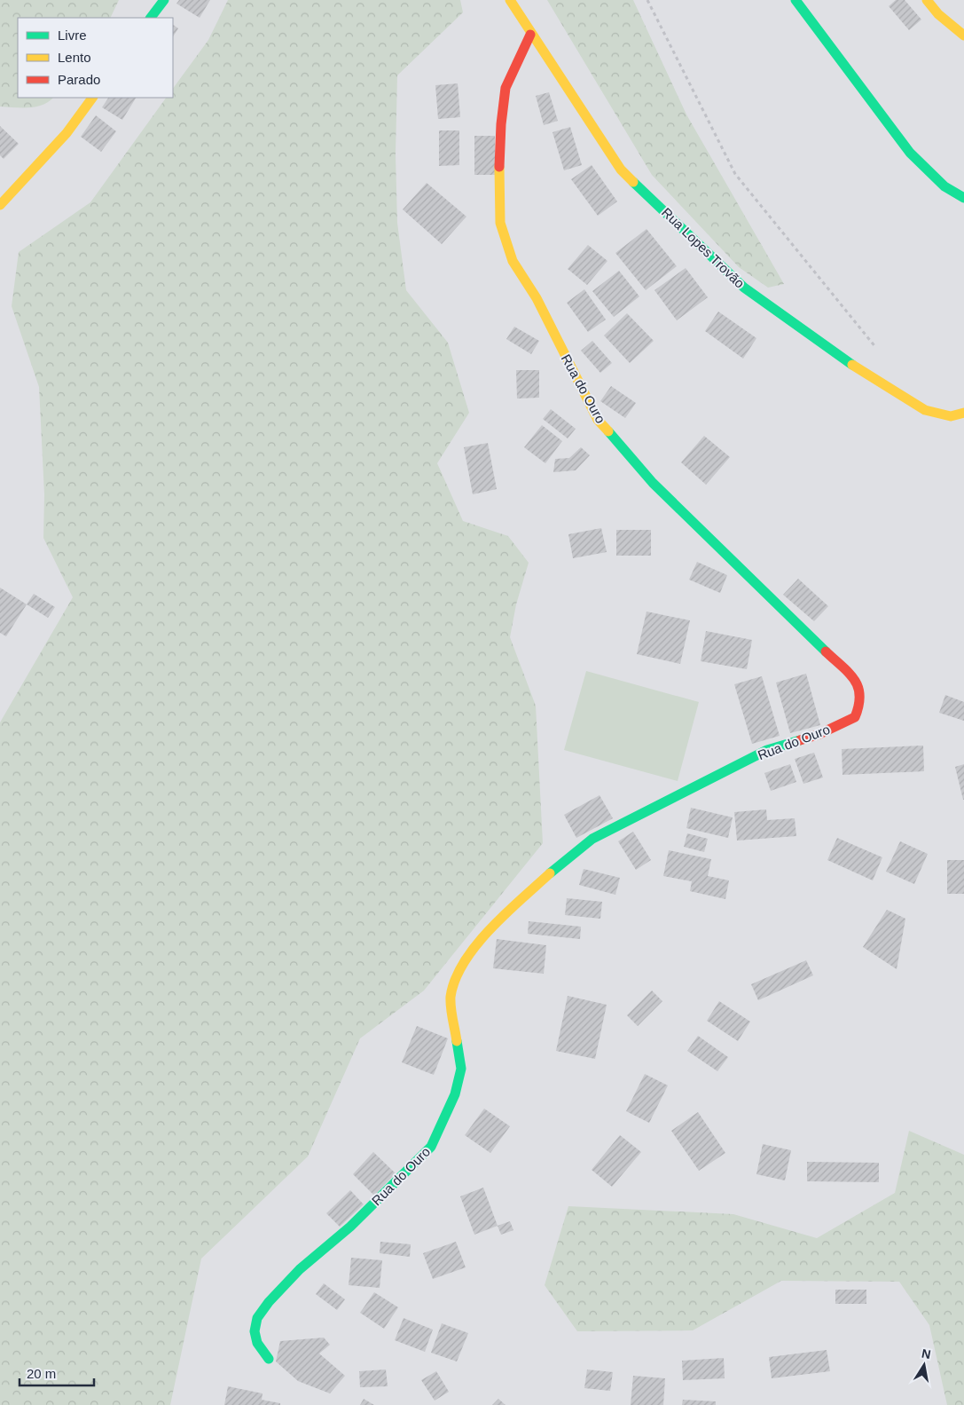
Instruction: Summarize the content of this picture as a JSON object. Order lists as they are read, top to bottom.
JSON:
{
  "streets": {
    "street": ["Rua Lopes Trovão", "Rua do Ouro"]
  },
  "crossings": [
    ["Rua Lopes Trovão", "Rua do Ouro"]
  ],
  "legend": ["Livre", "Lento", "Parado"],
  "scale_bar": "20 m",
  "north": "top"
}
